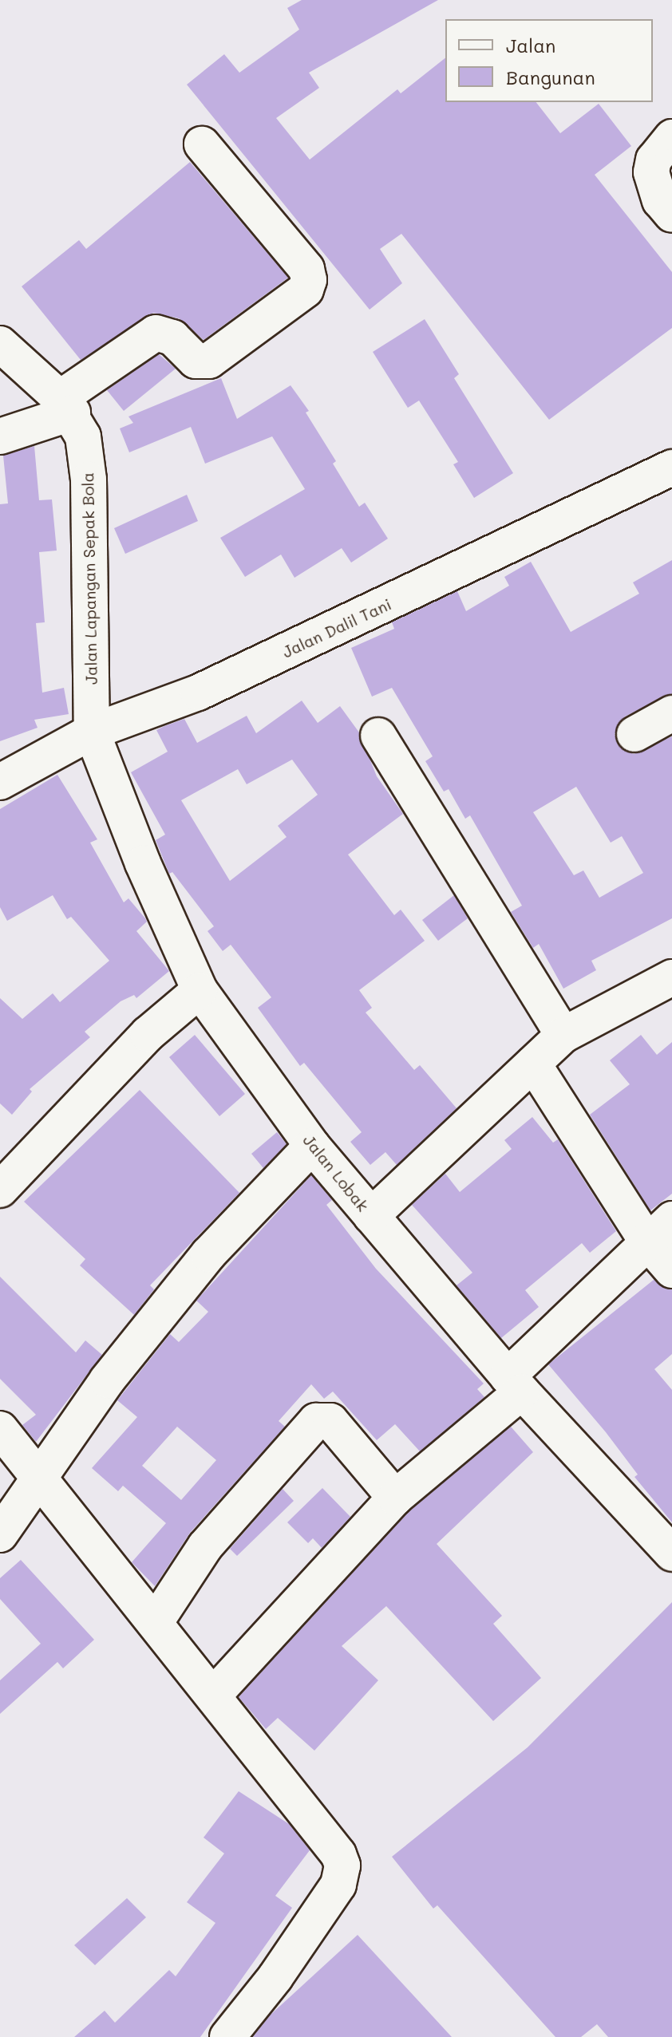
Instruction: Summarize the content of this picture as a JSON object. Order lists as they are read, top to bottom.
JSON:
{
  "streets": {
    "street": ["Jalan Lapangan Sepak Bola", "Jalan Dalil Tani", "Jalan Lobak"]
  },
  "crossings": [
    ["Jalan Lapangan Sepak Bola", "Jalan Dalil Tani"],
    ["Jalan Lapangan Sepak Bola", "Jalan Lobak"],
    ["Jalan Dalil Tani", "Jalan Lobak"]
  ],
  "legend": ["Jalan", "Bangunan"]
}
